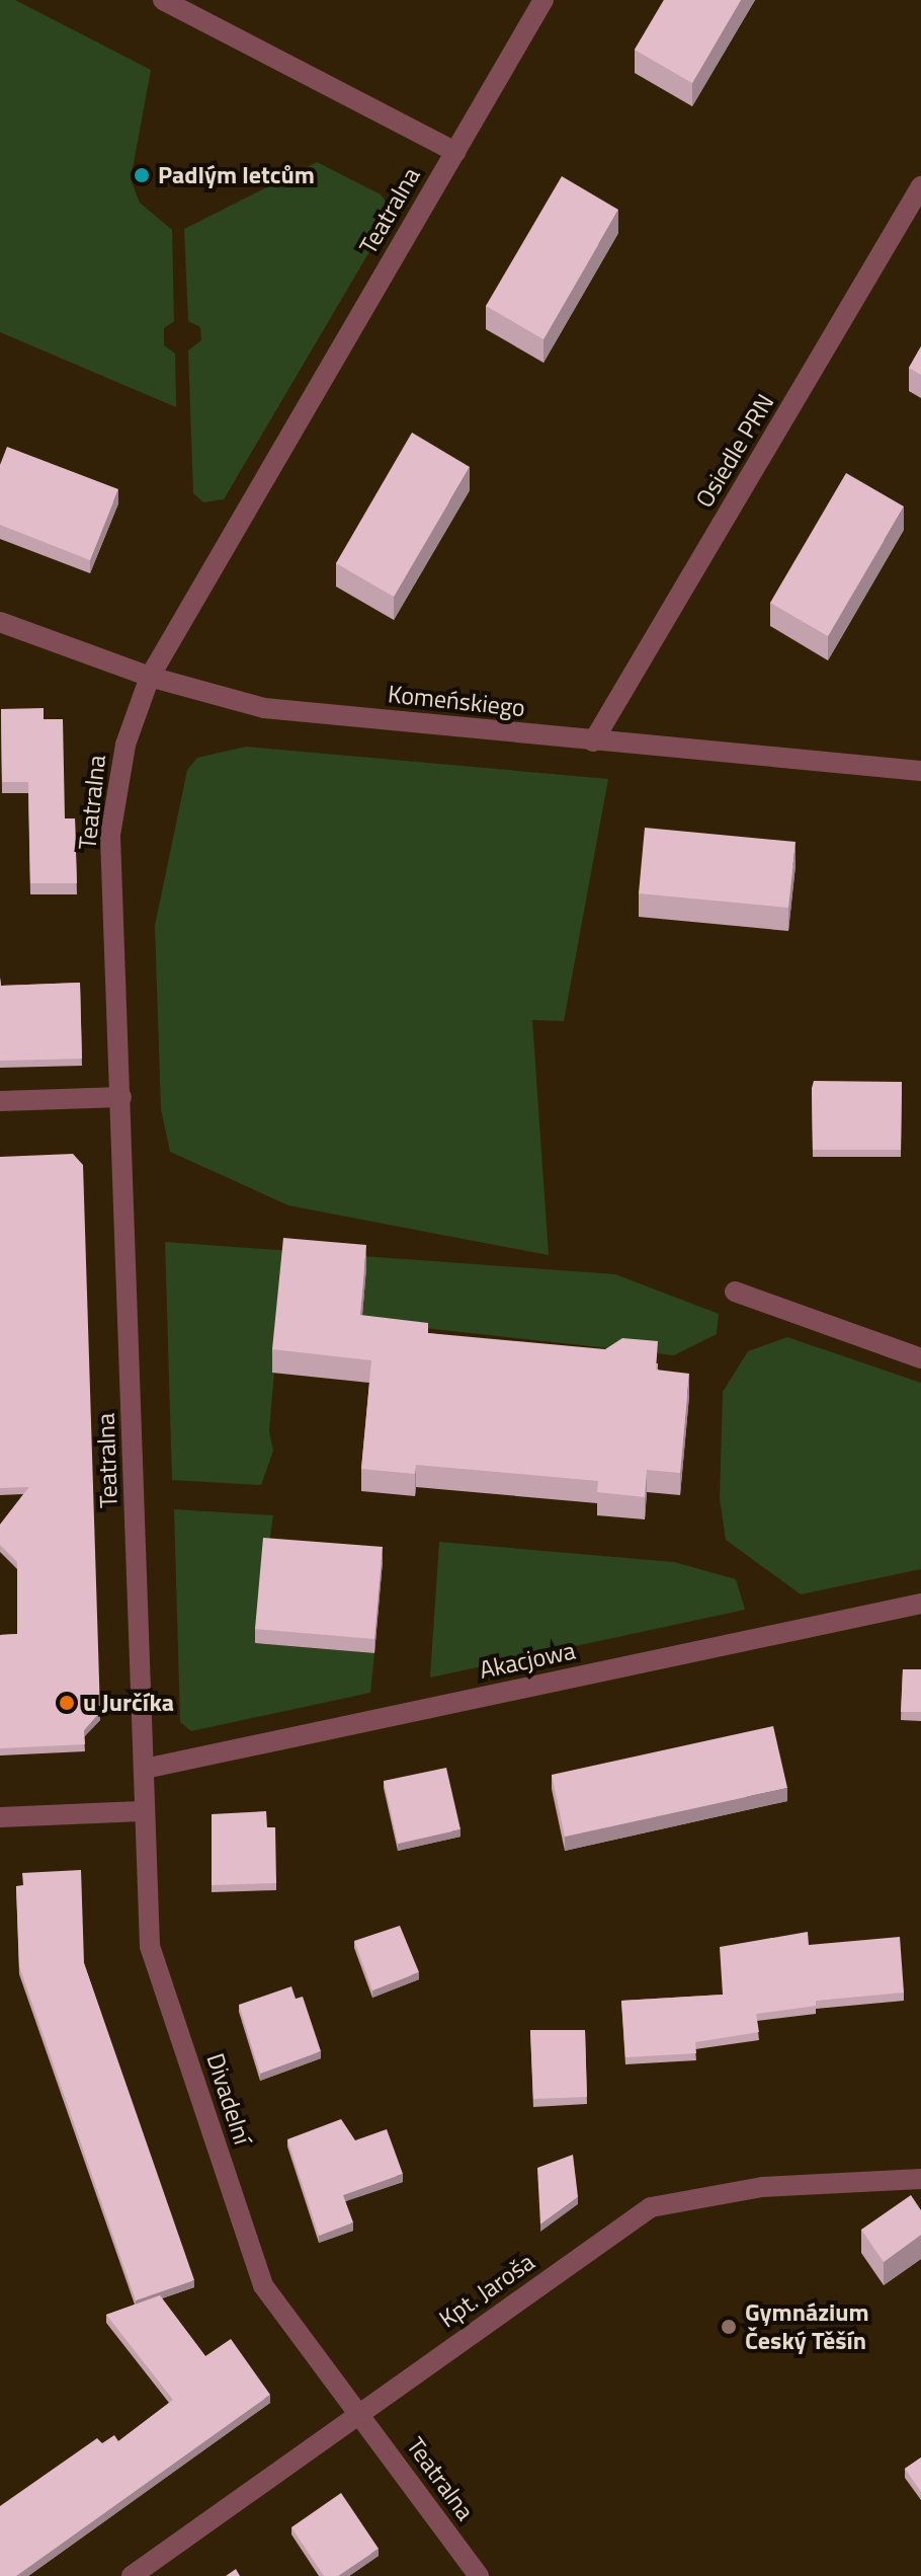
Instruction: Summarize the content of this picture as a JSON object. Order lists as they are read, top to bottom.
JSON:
{
  "streets": {
    "street": [
      "Teatralna",
      "Osiedle PRN",
      "Komeńskiego",
      "Akacjowa",
      "Divadelní",
      "Kpt. Jaroša"
    ]
  },
  "crossings": [
    ["Teatralna", "Komeńskiego"],
    ["Teatralna", "Akacjowa"],
    ["Teatralna", "Divadelní"],
    ["Teatralna", "Kpt. Jaroša"],
    ["Osiedle PRN", "Komeńskiego"],
    ["Akacjowa", "Divadelní"],
    ["Divadelní", "Kpt. Jaroša"]
  ],
  "places": ["Padlým letcům", "u Jurčíka", "Gymnázium Český Těšín"]
}
